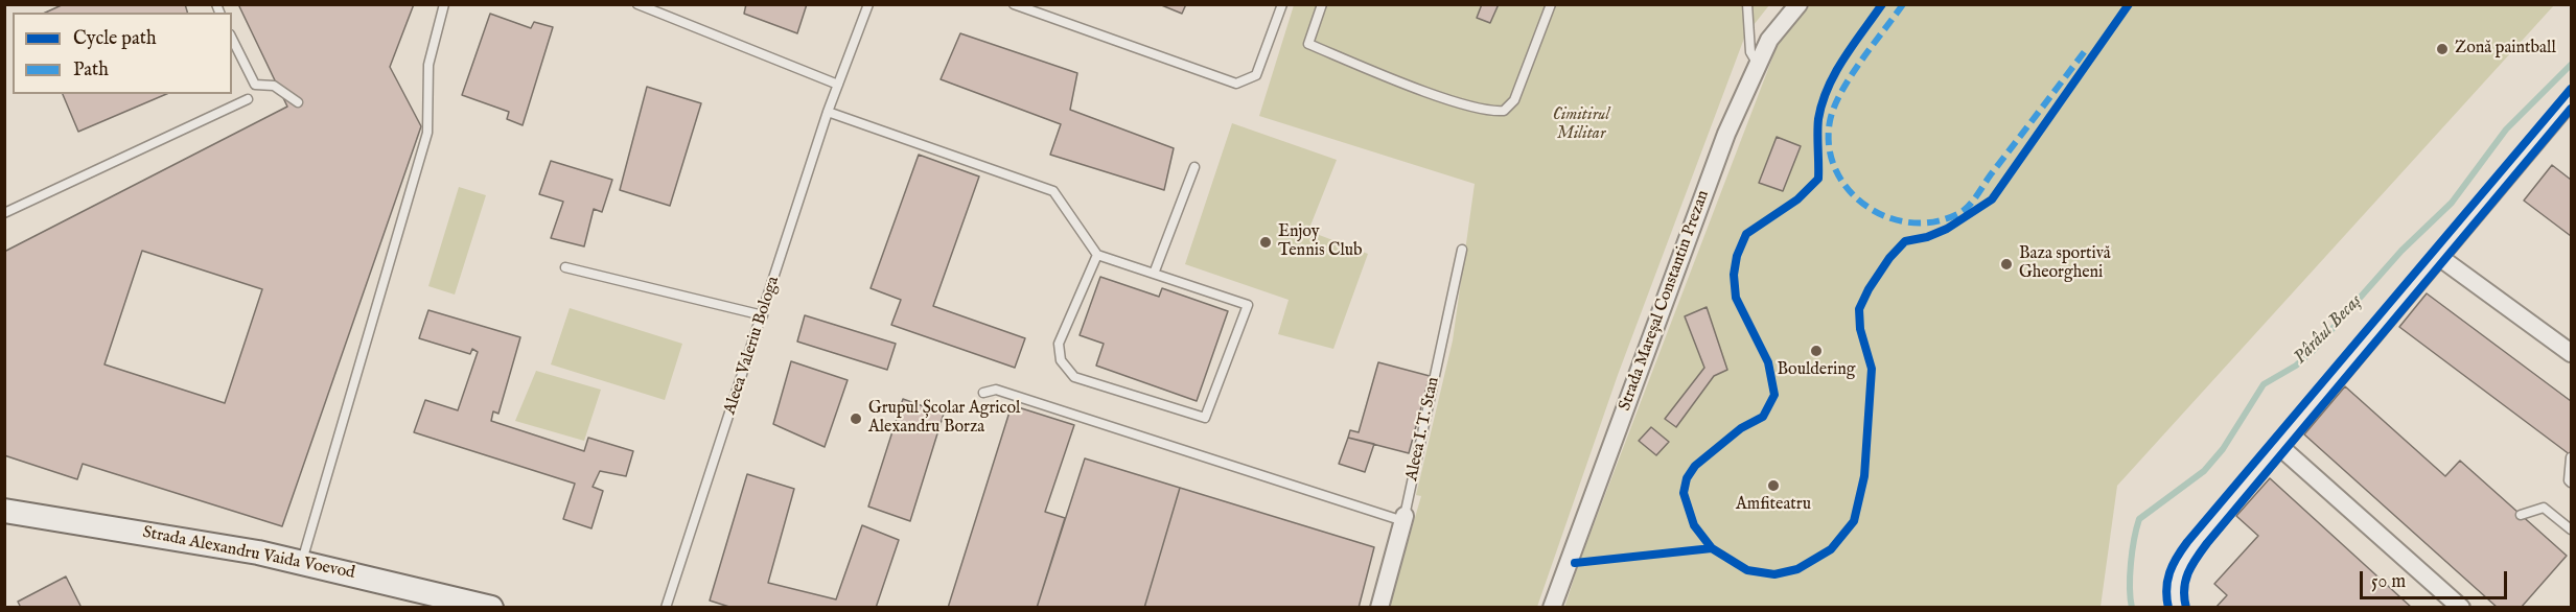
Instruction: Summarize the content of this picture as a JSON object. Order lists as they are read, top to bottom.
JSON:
{
  "streets": {
    "main road": ["Strada Alexandru Vaida Voevod"],
    "street": ["Strada Mareșal Constantin Prezan", "Aleea I. T. Stan"],
    "lane": ["Aleea Valeriu Bologa"]
  },
  "water": ["Pârâul Becaș"],
  "parks": ["Cimitirul Militar"],
  "places": [
    "Zonă paintball",
    "Enjoy Tennis Club",
    "Baza sportivă Gheorgheni",
    "Bouldering",
    "Grupul Școlar Agricol Alexandru Borza",
    "Amfiteatru"
  ],
  "legend": ["Cycle path", "Path"],
  "scale_bar": "50 m"
}
